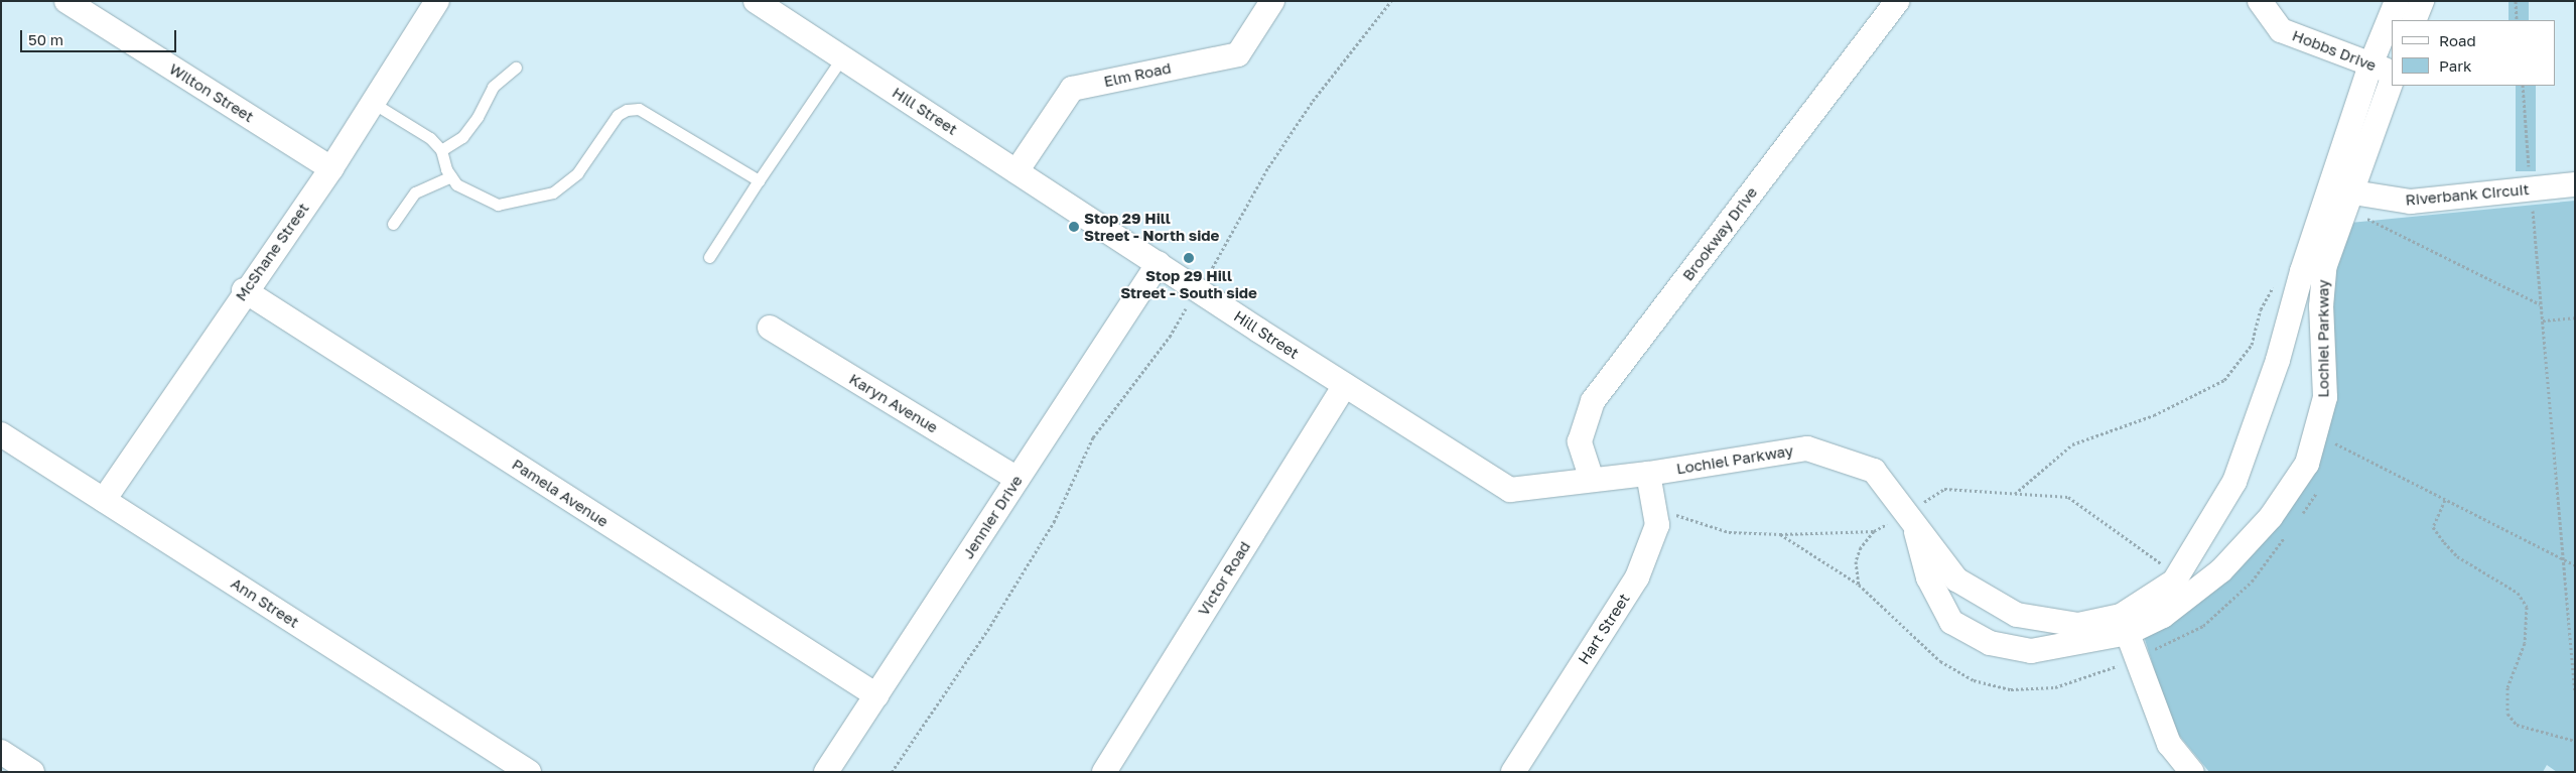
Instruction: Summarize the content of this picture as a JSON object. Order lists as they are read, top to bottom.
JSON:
{
  "streets": {
    "street": [
      "Hobbs Drive",
      "Elm Road",
      "Wilton Street",
      "Hill Street",
      "Riverbank Circuit",
      "Brookway Drive",
      "McShane Street",
      "Lochiel Parkway",
      "Karyn Avenue",
      "Pamela Avenue",
      "Jennier Drive",
      "Victor Road",
      "Ann Street",
      "Hart Street"
    ]
  },
  "crossings": [
    ["Hobbs Drive", "Lochiel Parkway"],
    ["Elm Road", "Hill Street"],
    ["Wilton Street", "McShane Street"],
    ["Hill Street", "Brookway Drive"],
    ["Hill Street", "Lochiel Parkway"],
    ["Hill Street", "Jennier Drive"],
    ["Hill Street", "Victor Road"],
    ["Hill Street", "Hart Street"],
    ["Riverbank Circuit", "Lochiel Parkway"],
    ["McShane Street", "Pamela Avenue"],
    ["McShane Street", "Ann Street"],
    ["Lochiel Parkway", "Hart Street"],
    ["Karyn Avenue", "Jennier Drive"],
    ["Pamela Avenue", "Jennier Drive"]
  ],
  "places": ["Stop 29 Hill Street - North side", "Stop 29 Hill Street - South side"],
  "legend": ["Road", "Park"],
  "scale_bar": "50 m"
}
